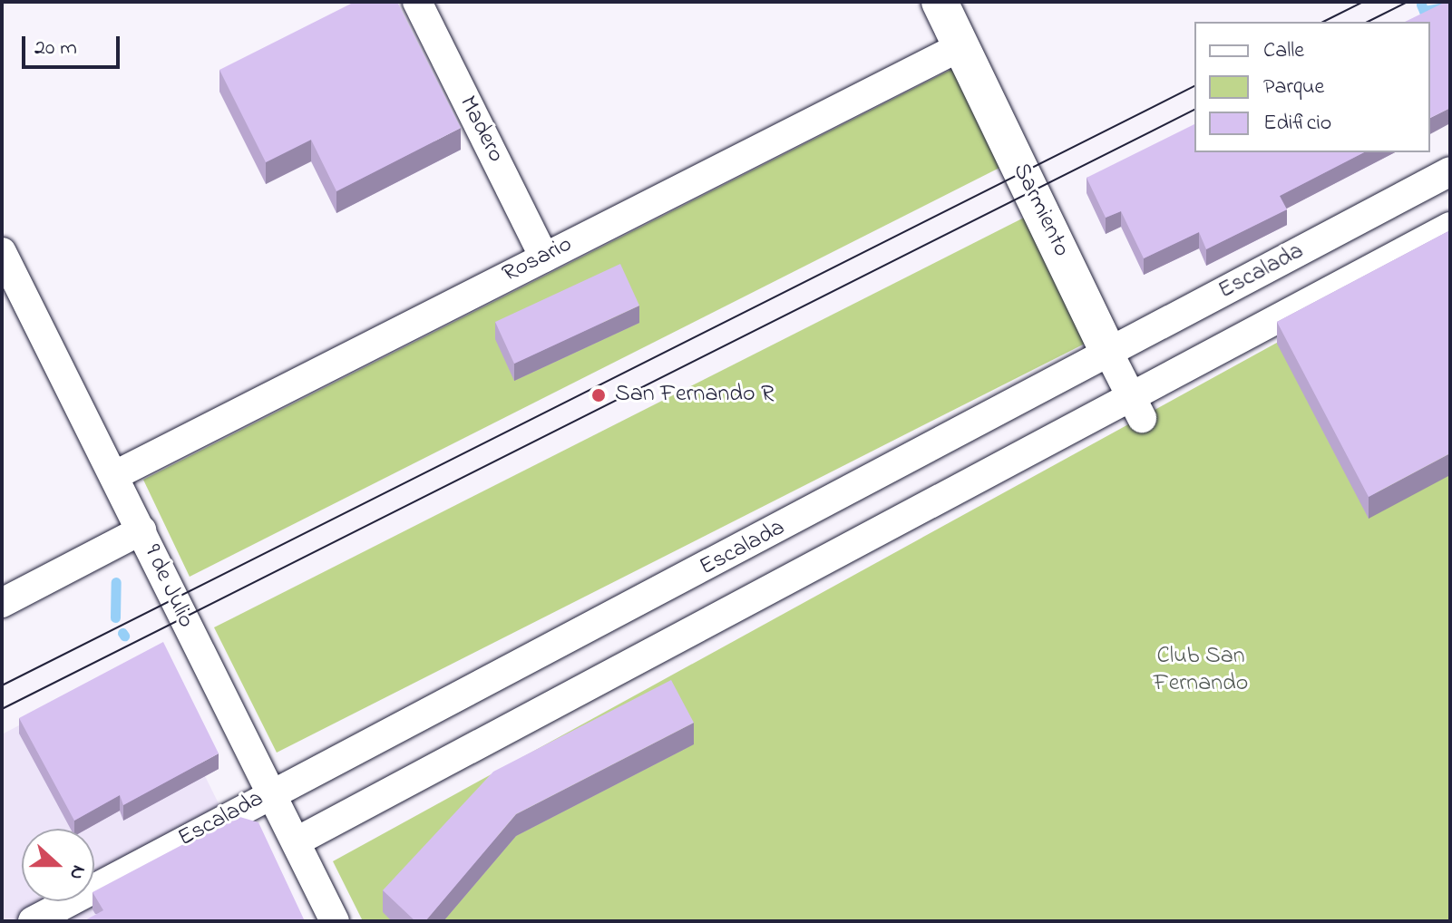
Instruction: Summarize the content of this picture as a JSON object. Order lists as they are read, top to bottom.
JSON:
{
  "streets": {
    "street": [
      "Madero",
      "Sarmiento",
      "Rosario",
      "Escalada",
      "9 de Julio"
    ]
  },
  "crossings": [
    ["Madero", "Rosario"],
    ["Sarmiento", "Rosario"],
    ["Sarmiento", "Escalada"],
    ["Rosario", "9 de Julio"],
    ["Escalada", "9 de Julio"]
  ],
  "parks": ["Club San Fernando"],
  "places": ["San Fernando R"],
  "legend": ["Calle", "Parque", "Edificio"],
  "scale_bar": "20 m",
  "north": "right"
}
